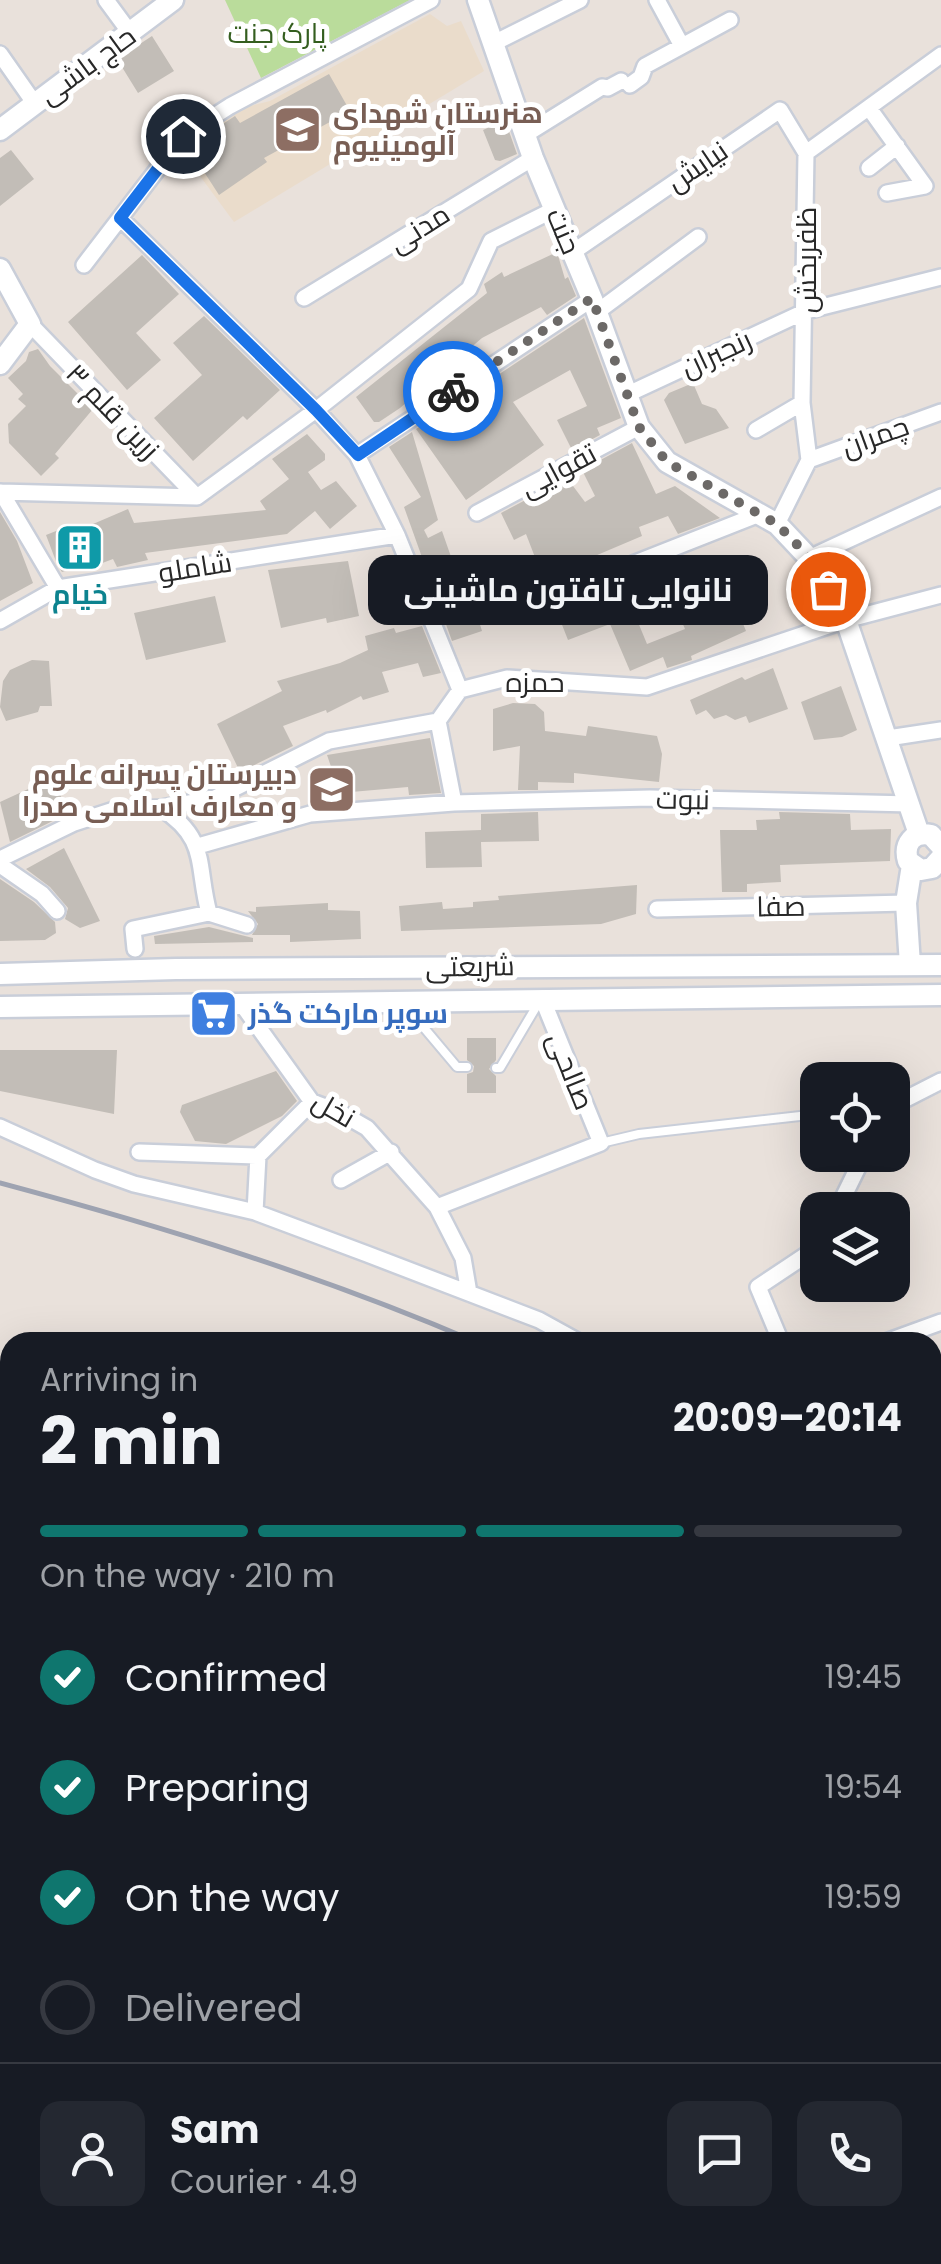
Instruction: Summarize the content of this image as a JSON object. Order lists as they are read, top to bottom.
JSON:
{
  "streets": {
    "main road": ["حاج باشی", "جنت", "شریعتی"],
    "street": [
      "نیایش",
      "مدنی",
      "ظفربخش",
      "رنجبران",
      "زرین قلم ۳",
      "چمران",
      "تقوایی",
      "شاملو",
      "حمزه",
      "نبوت",
      "صفا",
      "صالحی",
      "نخل"
    ]
  },
  "crossings": [
    ["نیایش", "جنت"],
    ["نیایش", "ظفربخش"],
    ["مدنی", "جنت"],
    ["جنت", "رنجبران"],
    ["جنت", "تقوایی"],
    ["جنت", "حمزه"],
    ["جنت", "نبوت"],
    ["ظفربخش", "رنجبران"],
    ["ظفربخش", "چمران"],
    ["شریعتی", "صالحی"],
    ["شریعتی", "نخل"]
  ],
  "parks": ["پارک جنت"],
  "places": {
    "school or university": ["هنرستان شهدای آلومینیوم", "دبیرستان پسرانه علوم و معارف اسلامی صدرا"],
    "building": ["خیام"],
    "other": ["نانوایی تافتون ماشینی"],
    "supermarket": ["سوپر مارکت گذر"]
  },
  "page": {
    "bubble": "نانوایی تافتون ماشینی",
    "heading": ["2 min", "Arriving in", "20:09–20:14"],
    "panel": ["Sam", "Courier · 4.9"],
    "bar": "On the way · 210 m",
    "list": [
      ["Confirmed", "19:45"],
      ["Preparing", "19:54"],
      ["On the way", "19:59"],
      "Delivered"
    ]
  }
}
